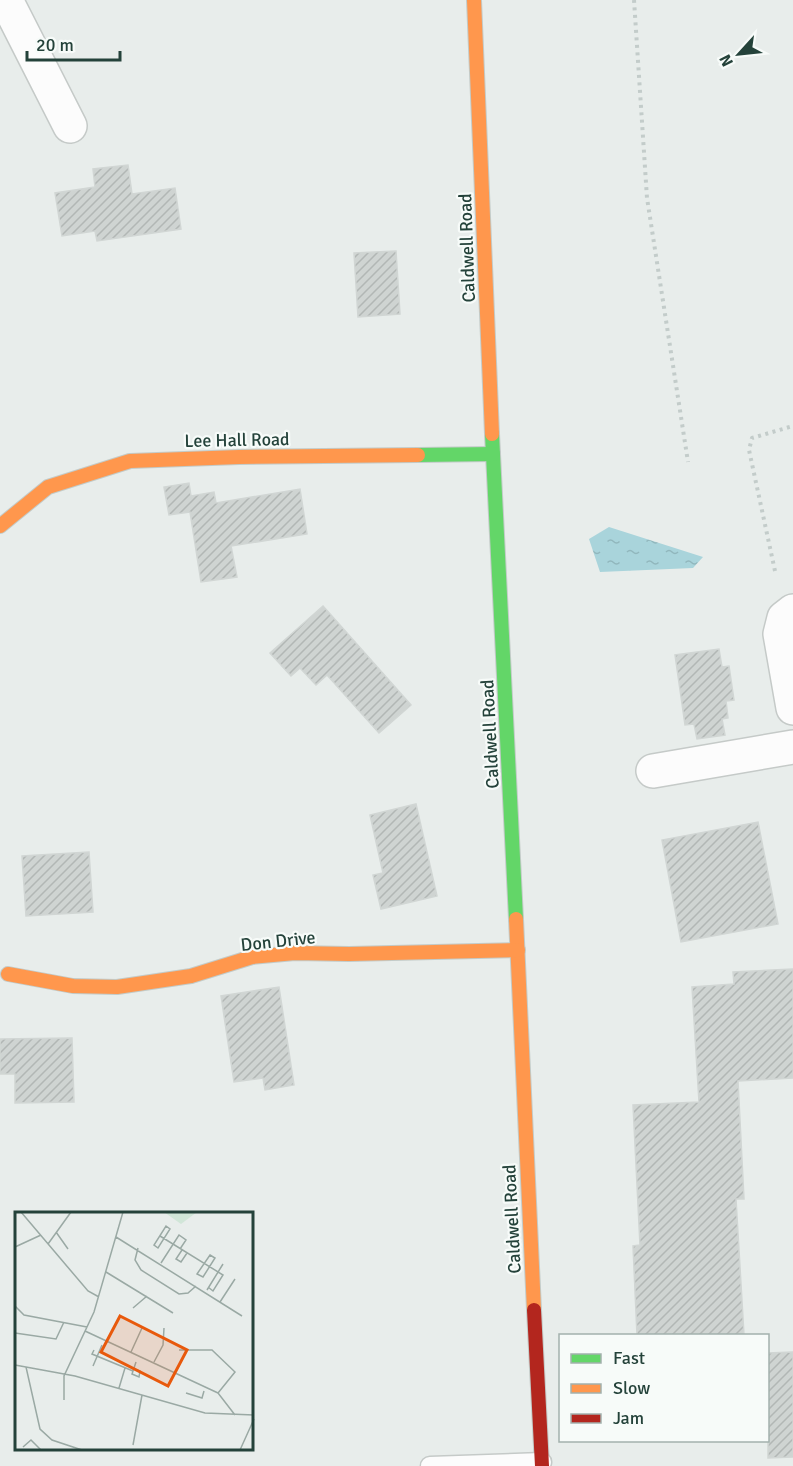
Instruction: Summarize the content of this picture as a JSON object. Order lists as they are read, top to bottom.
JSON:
{
  "streets": {
    "street": ["Caldwell Road", "Lee Hall Road", "Don Drive"]
  },
  "crossings": [
    ["Caldwell Road", "Lee Hall Road"],
    ["Caldwell Road", "Don Drive"]
  ],
  "legend": ["Fast", "Slow", "Jam"],
  "scale_bar": "20 m",
  "north": "bottom left"
}
